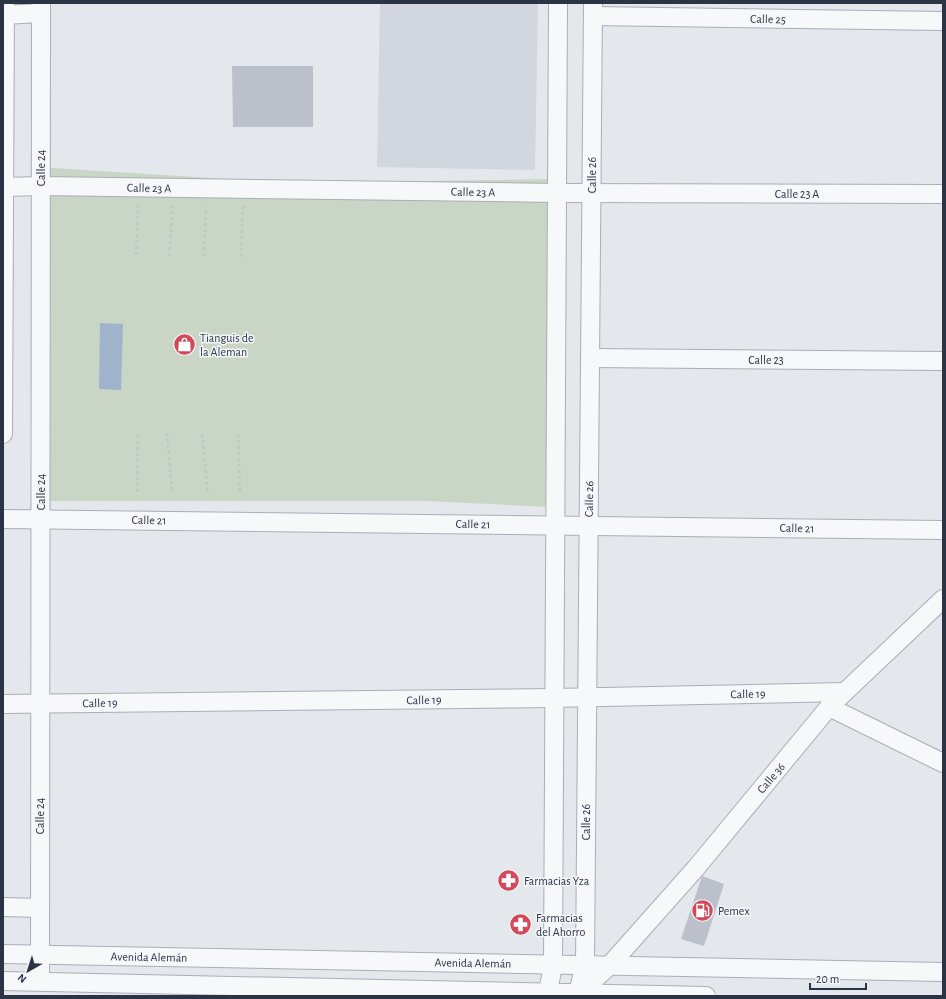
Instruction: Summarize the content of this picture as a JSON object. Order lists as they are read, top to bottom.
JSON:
{
  "streets": {
    "street": [
      "Calle 25",
      "Calle 24",
      "Calle 26",
      "Calle 23 A",
      "Calle 23",
      "Calle 21",
      "Calle 19",
      "Calle 36",
      "Avenida Alemán"
    ]
  },
  "crossings": [
    ["Calle 25", "Calle 26"],
    ["Calle 24", "Calle 23 A"],
    ["Calle 24", "Calle 21"],
    ["Calle 24", "Calle 19"],
    ["Calle 24", "Avenida Alemán"],
    ["Calle 26", "Calle 23 A"],
    ["Calle 26", "Calle 23"],
    ["Calle 26", "Calle 21"],
    ["Calle 26", "Calle 19"],
    ["Calle 26", "Calle 36"],
    ["Calle 26", "Avenida Alemán"],
    ["Calle 19", "Calle 36"],
    ["Calle 36", "Avenida Alemán"]
  ],
  "places": {
    "shop": ["Tianguis de la Aleman"],
    "pharmacy": ["Farmacias Yza", "Farmacias del Ahorro"],
    "fuel station": ["Pemex"]
  },
  "scale_bar": "20 m",
  "north": "bottom left"
}
